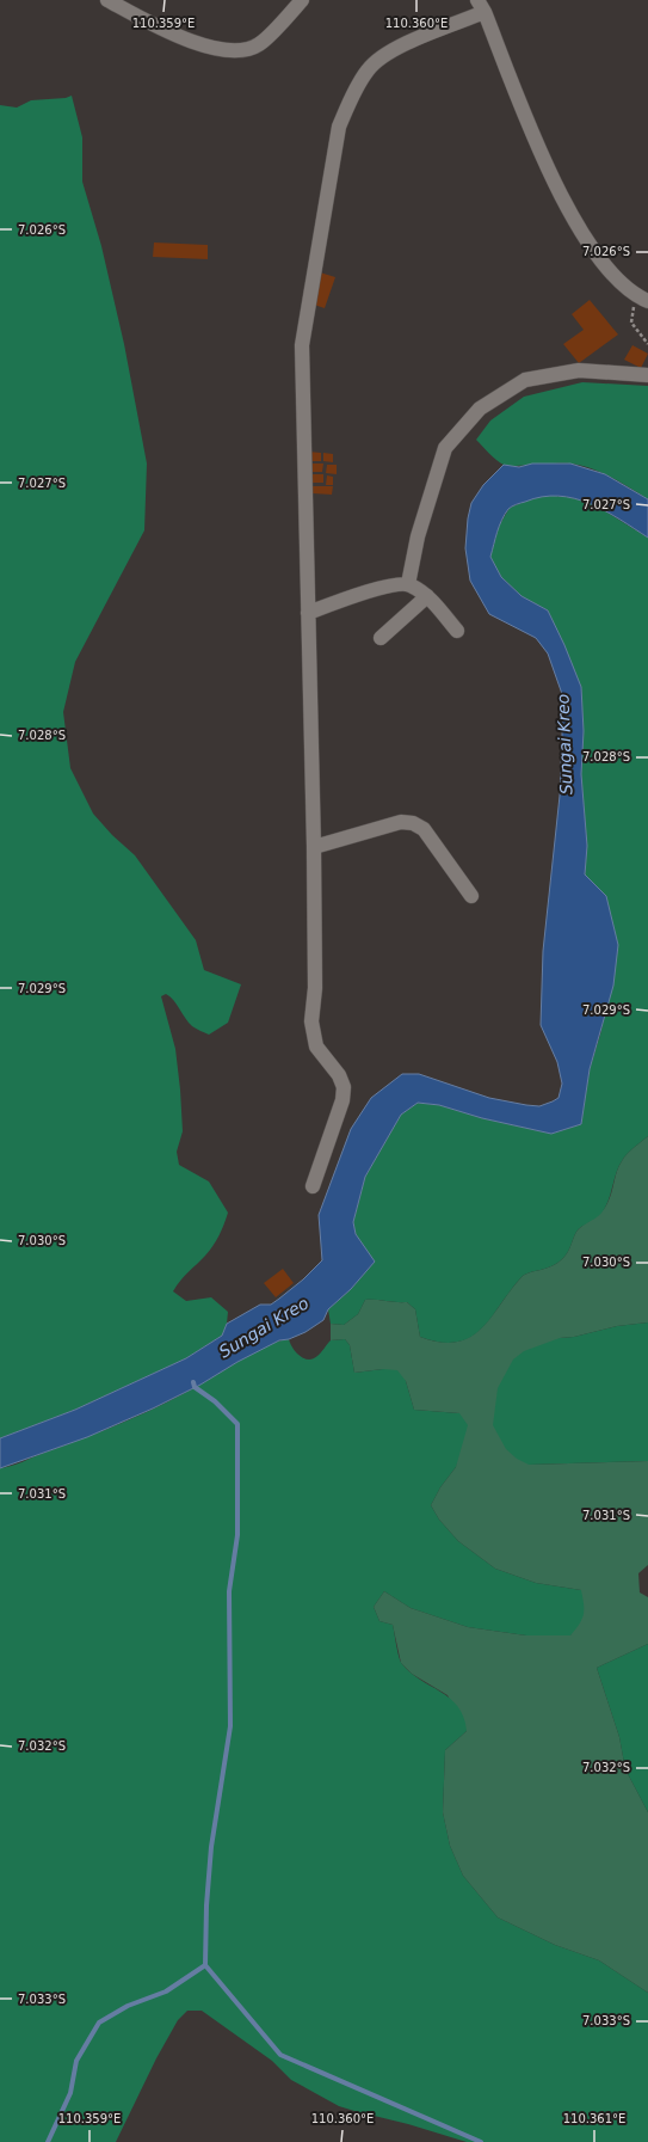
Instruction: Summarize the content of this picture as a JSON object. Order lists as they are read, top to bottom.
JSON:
{
  "water": ["Sungai Kreo"],
  "coordinates": [
    "110.359°E",
    "110.360°E",
    "7.026°S",
    "7.027°S",
    "7.028°S",
    "7.029°S",
    "7.030°S",
    "7.031°S",
    "7.032°S",
    "7.033°S",
    "110.361°E"
  ]
}
